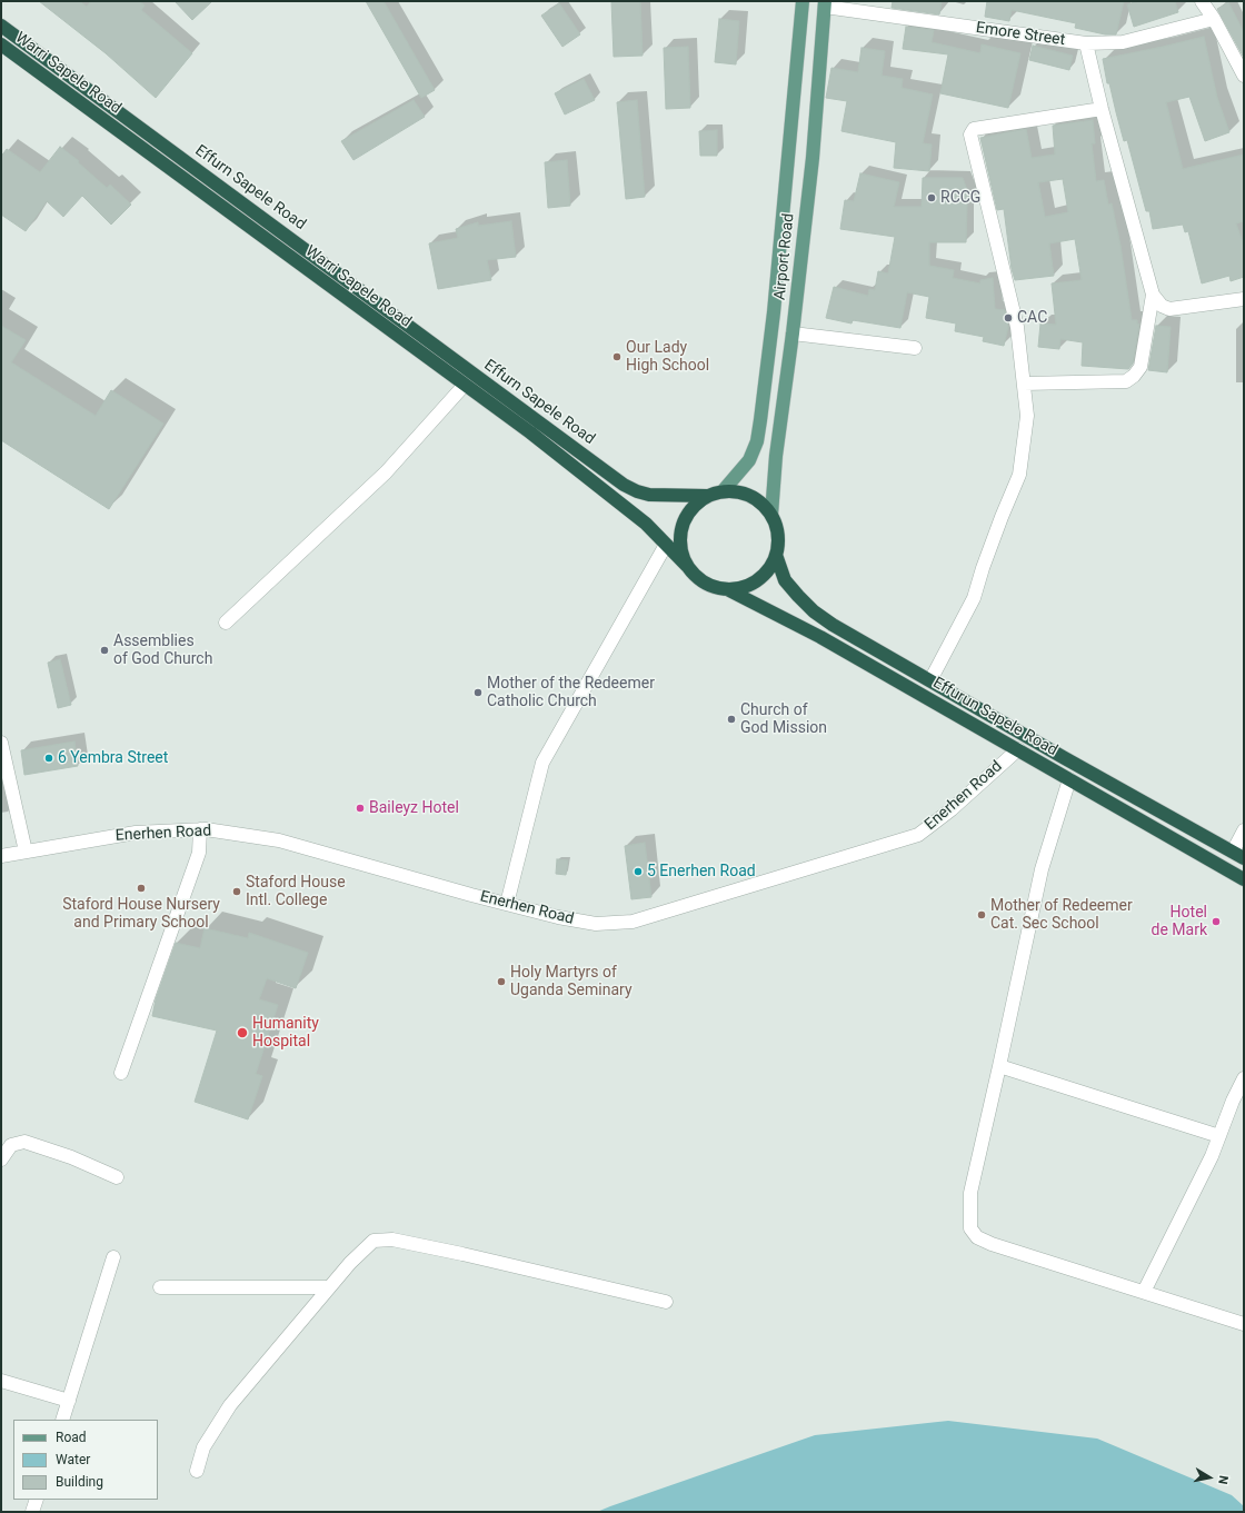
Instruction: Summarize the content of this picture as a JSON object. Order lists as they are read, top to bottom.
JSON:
{
  "streets": {
    "highway": ["Warri Sapele Road", "Effurn Sapele Road", "Effurun Sapele Road"],
    "main road": ["Airport Road"],
    "street": ["Emore Street", "Enerhen Road"]
  },
  "crossings": [
    ["Emore Street", "Airport Road"],
    ["Warri Sapele Road", "Effurn Sapele Road"],
    ["Warri Sapele Road", "Airport Road"],
    ["Warri Sapele Road", "Effurun Sapele Road"],
    ["Effurn Sapele Road", "Airport Road"],
    ["Effurn Sapele Road", "Effurun Sapele Road"],
    ["Airport Road", "Effurun Sapele Road"],
    ["Effurun Sapele Road", "Enerhen Road"]
  ],
  "places": [
    "RCCG",
    "CAC",
    "Our Lady High School",
    "Assemblies of God Church",
    "Mother of the Redeemer Catholic Church",
    "Church of God Mission",
    "6 Yembra Street",
    "Baileyz Hotel",
    "5 Enerhen Road",
    "Staford House Nursery and Primary School",
    "Staford House Intl. College",
    "Mother of Redeemer Cat. Sec School",
    "Hotel de Mark",
    "Holy Martyrs of Uganda Seminary",
    "Humanity Hospital"
  ],
  "legend": ["Road", "Water", "Building"],
  "north": "right"
}
